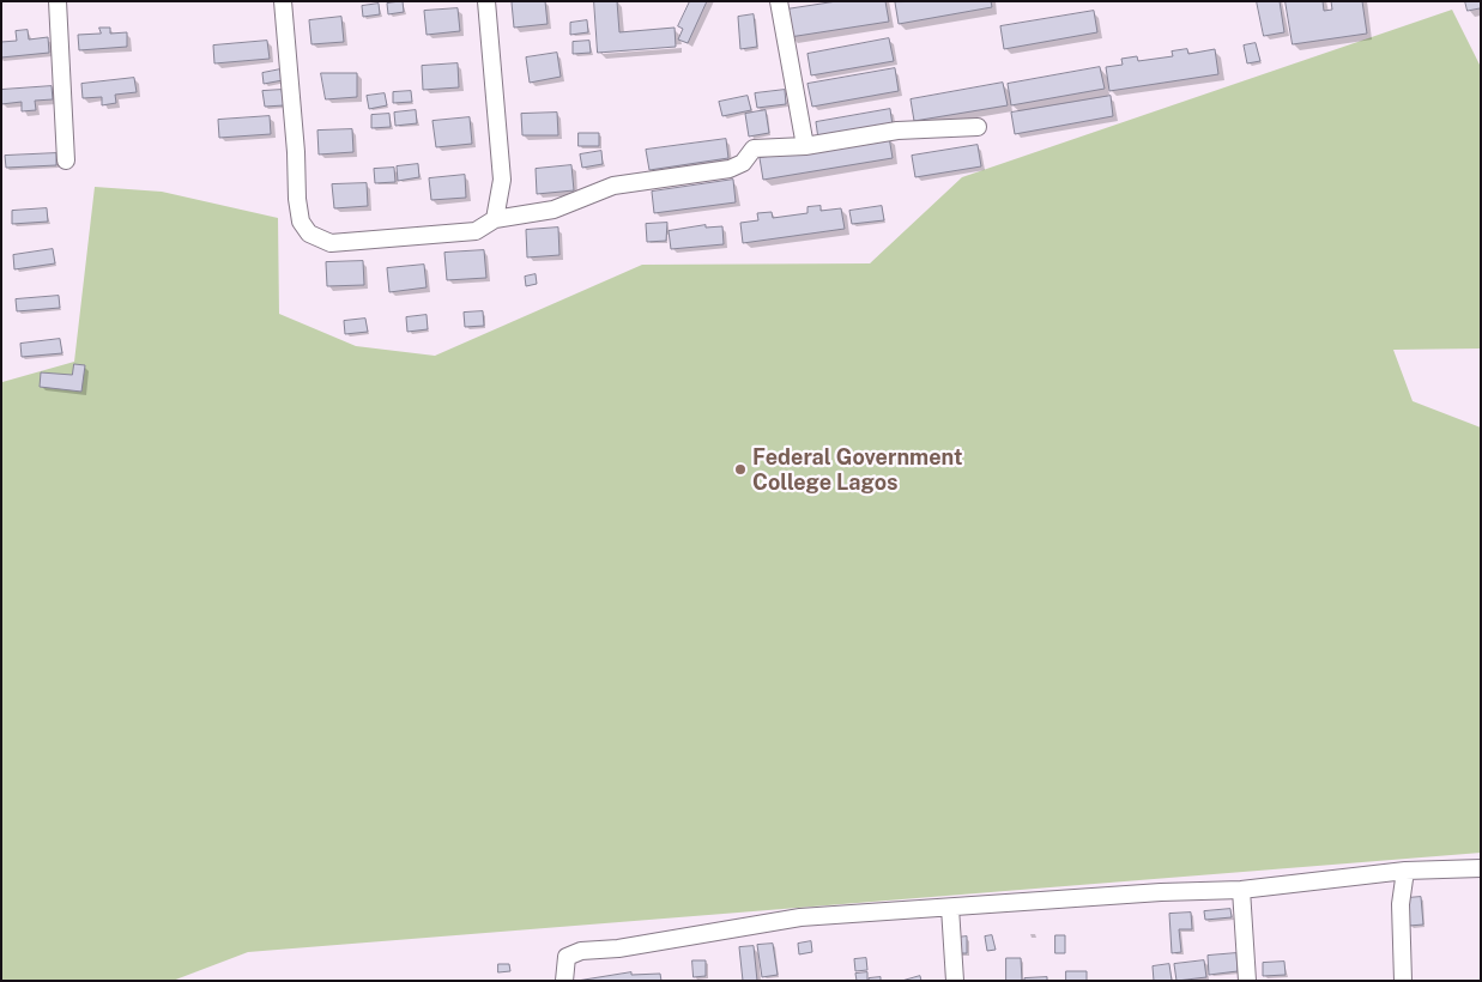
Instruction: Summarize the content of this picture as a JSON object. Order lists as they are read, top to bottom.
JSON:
{
  "places": ["Federal Government College Lagos"]
}
